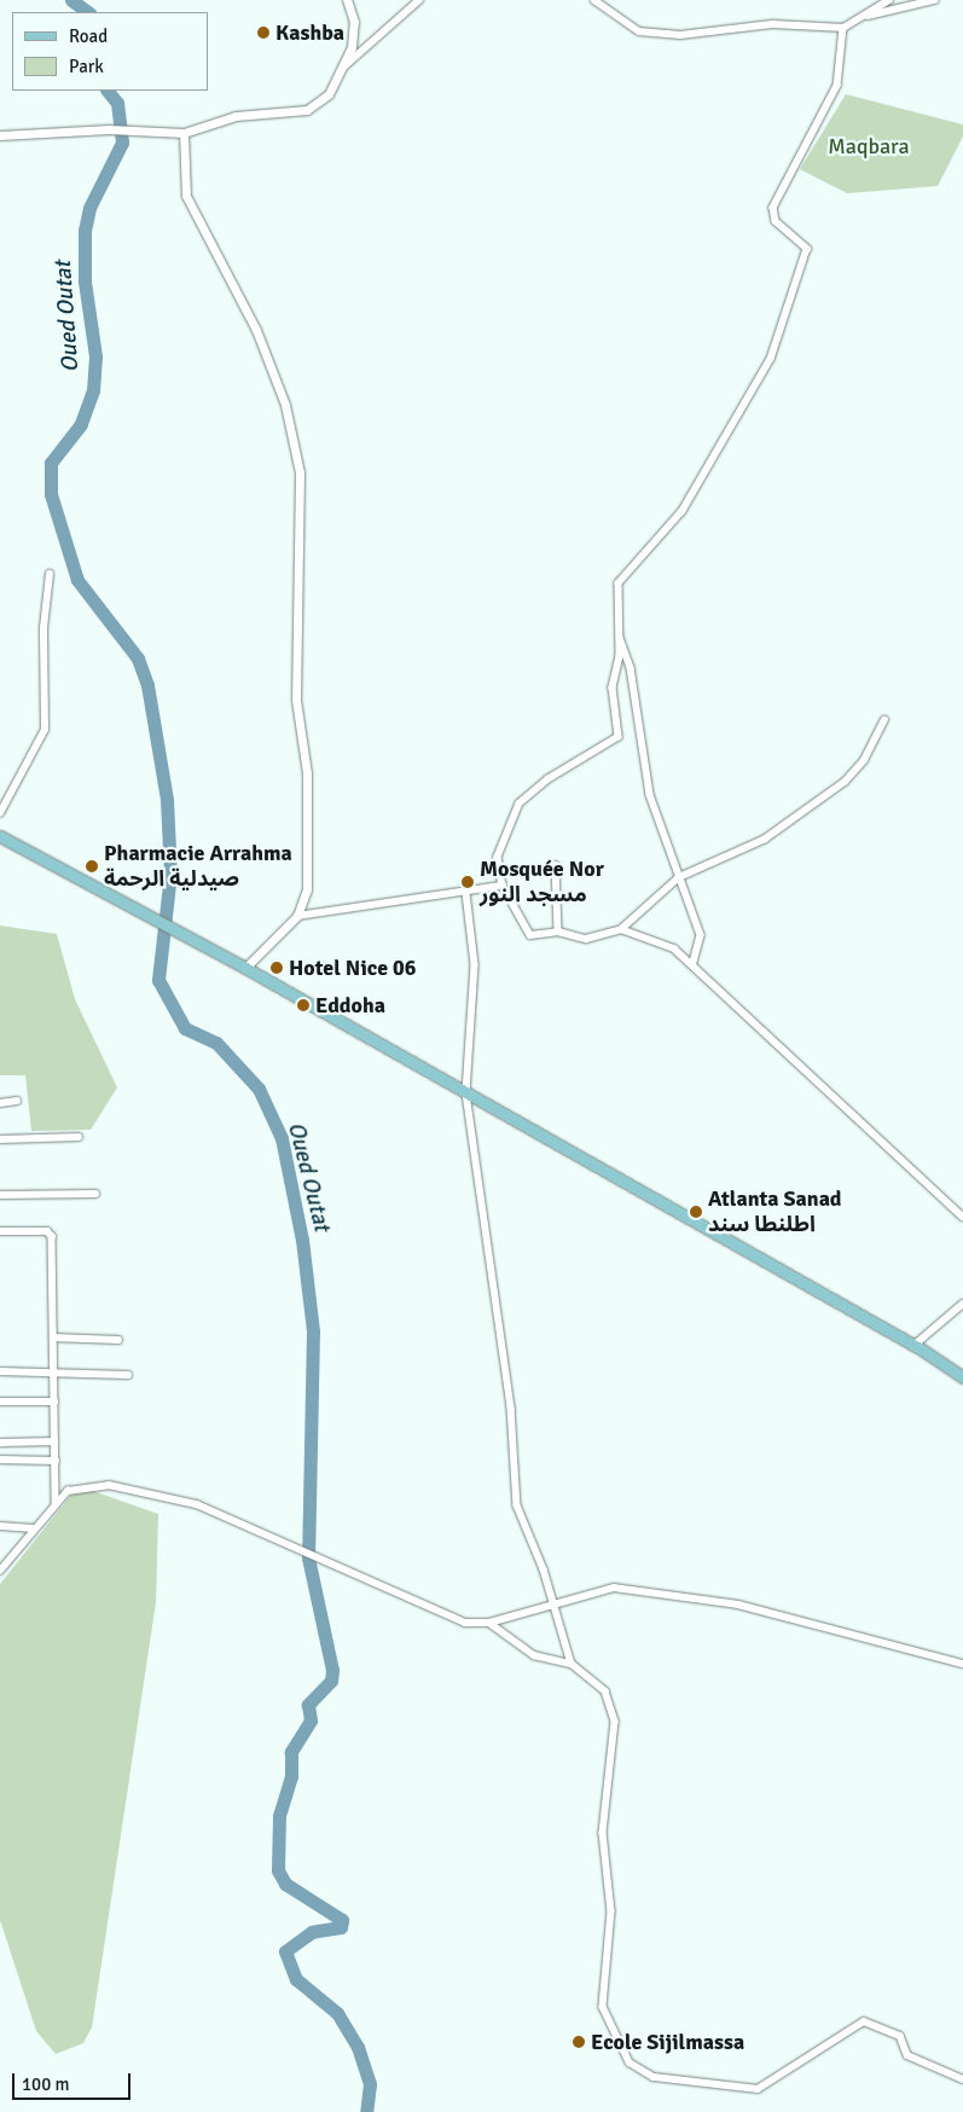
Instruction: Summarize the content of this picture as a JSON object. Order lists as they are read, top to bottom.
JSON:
{
  "water": ["Oued Outat"],
  "parks": ["Maqbara"],
  "places": [
    "Kashba",
    "Pharmacie Arrahma صيدلية الرحمة",
    "Mosquée Nor مسجد النور",
    "Hotel Nice 06",
    "Eddoha",
    "Atlanta Sanad اطلنطا سند",
    "Ecole Sijilmassa"
  ],
  "legend": ["Road", "Park"],
  "scale_bar": "100 m"
}
